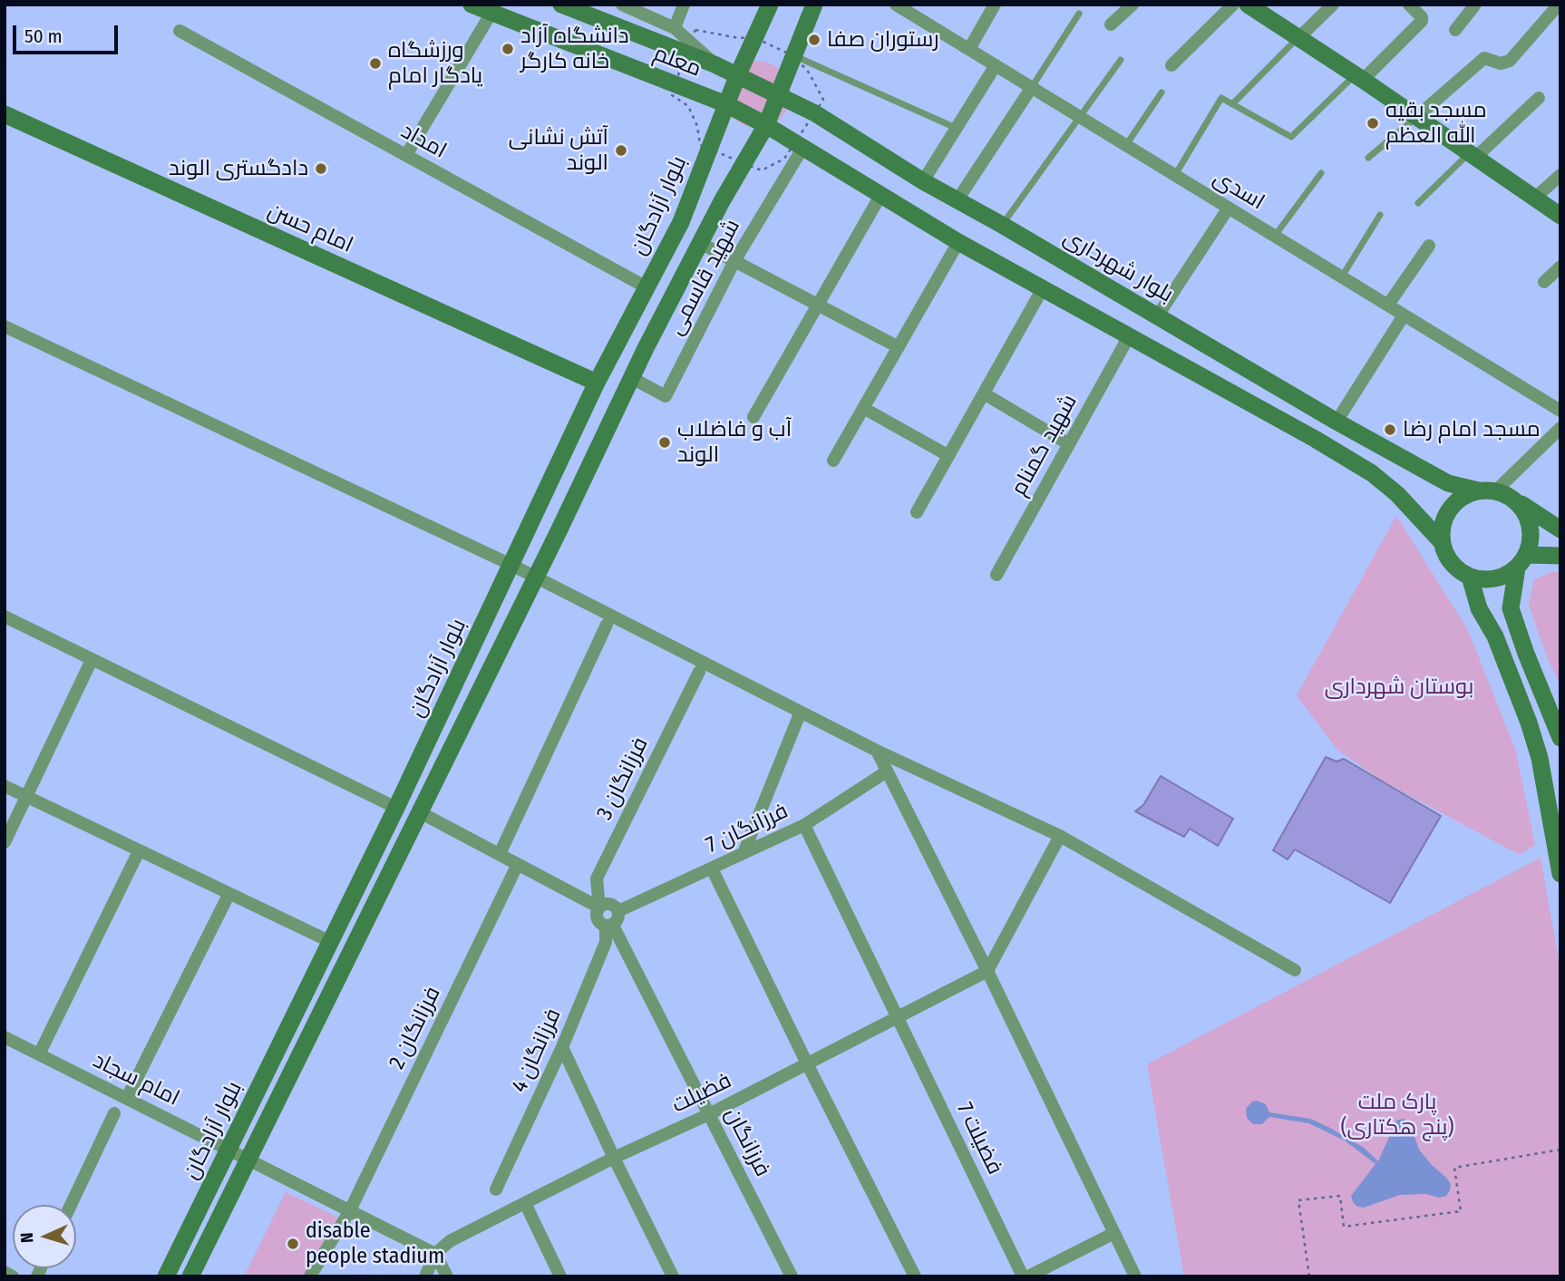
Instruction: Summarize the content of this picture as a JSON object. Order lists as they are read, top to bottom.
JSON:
{
  "streets": {
    "street": [
      "معلم",
      "امداد",
      "اسدی",
      "بلوار آزادگان",
      "امام حسن",
      "بلوار شهرداری",
      "شهید قاسمی",
      "شهید گمنام",
      "فرزانگان 3",
      "فرزانگان 7",
      "فرزانگان 2",
      "فرزانگان 4",
      "امام سجاد",
      "فضیلت",
      "فضیلت 7",
      "فرزانگان"
    ]
  },
  "crossings": [
    ["معلم", "بلوار آزادگان"],
    ["معلم", "بلوار شهرداری"],
    ["امداد", "بلوار آزادگان"],
    ["بلوار آزادگان", "امام حسن"],
    ["بلوار آزادگان", "بلوار شهرداری"],
    ["بلوار آزادگان", "شهید قاسمی"],
    ["بلوار آزادگان", "امام سجاد"],
    ["فرزانگان 3", "فرزانگان 7"],
    ["فرزانگان 3", "فرزانگان 4"],
    ["فرزانگان 3", "فرزانگان"],
    ["فرزانگان 7", "فرزانگان 4"],
    ["فرزانگان 7", "فضیلت 7"],
    ["فرزانگان 7", "فرزانگان"],
    ["فرزانگان 2", "امام سجاد"],
    ["فرزانگان 4", "فرزانگان"],
    ["امام سجاد", "فضیلت"],
    ["فضیلت", "فضیلت 7"],
    ["فضیلت", "فرزانگان"]
  ],
  "parks": ["بوستان شهرداری", "پارک ملت (پنج هکتاری)"],
  "places": [
    "رستوران صفا",
    "دانشگاه آزاد خانه کارگر",
    "ورزشگاه یادگار امام",
    "مسجد بقیه الله العظم",
    "آتش نشانی الوند",
    "دادگستری الوند",
    "مسجد امام رضا",
    "آب و فاضلاب الوند",
    "disable people stadium"
  ],
  "scale_bar": "50 m",
  "north": "left"
}
